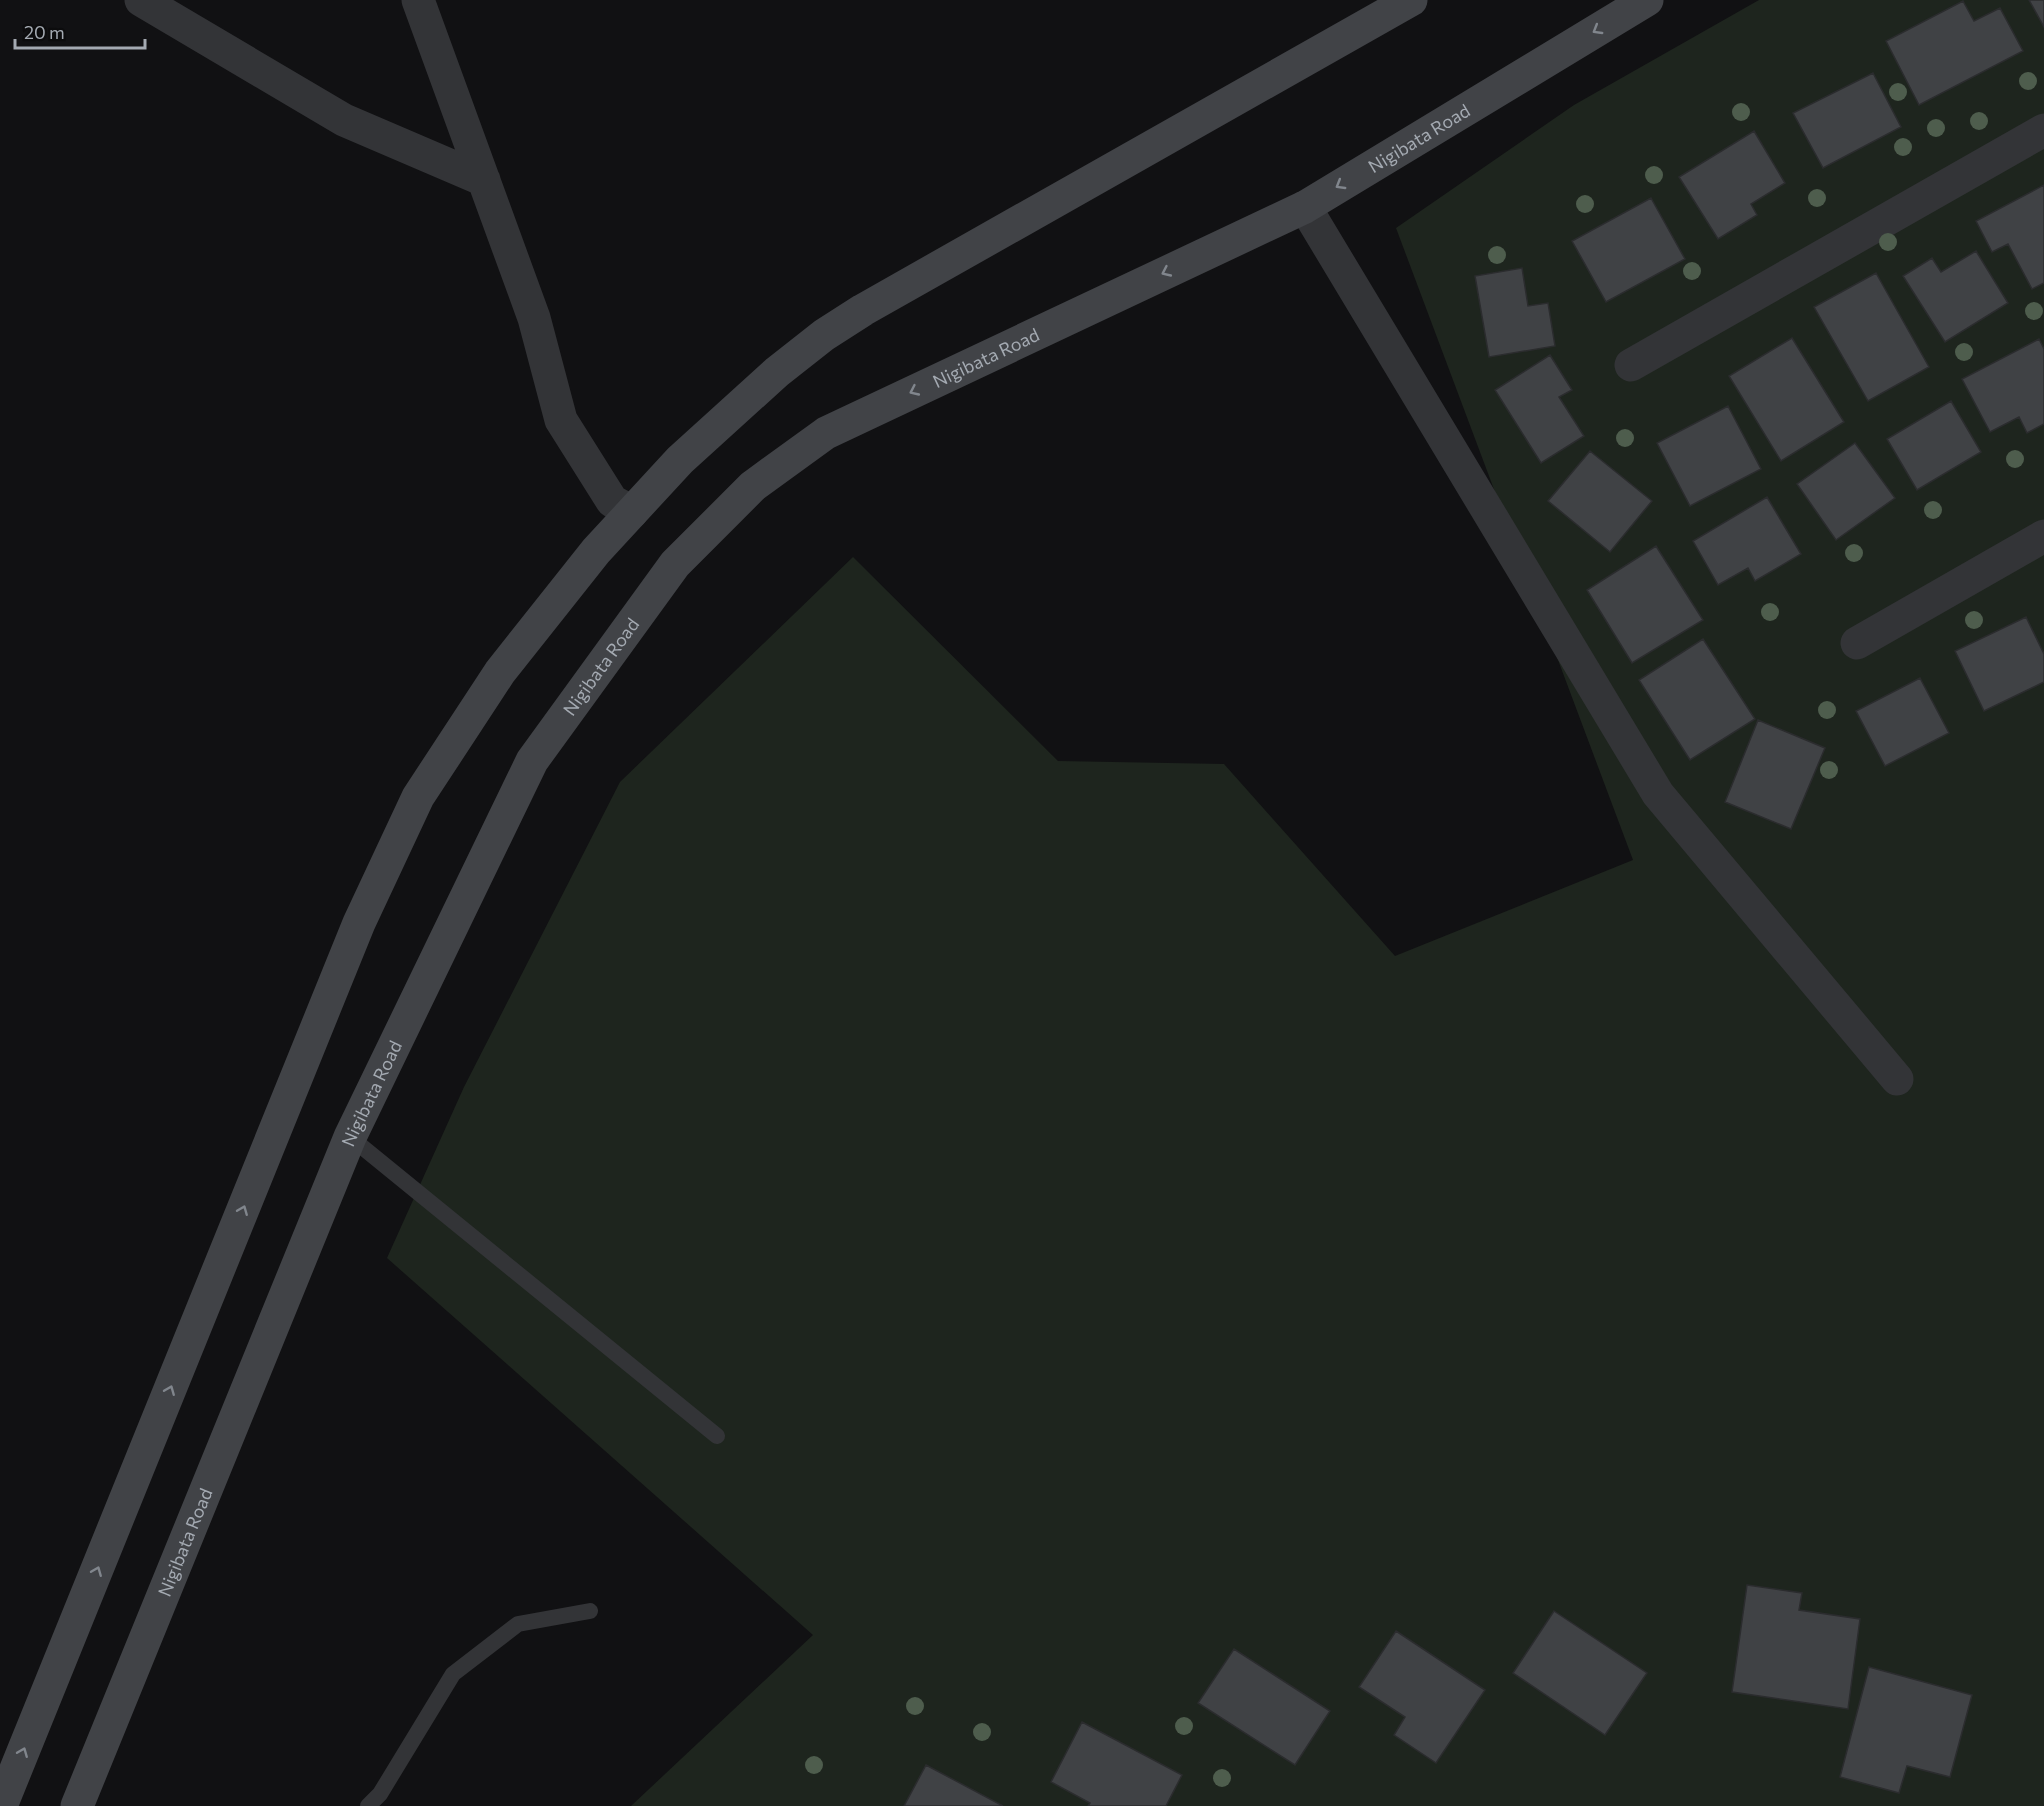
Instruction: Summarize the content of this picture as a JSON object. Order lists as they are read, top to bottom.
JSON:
{
  "streets": {
    "street": ["Nigibata Road"]
  },
  "scale_bar": "20 m"
}
